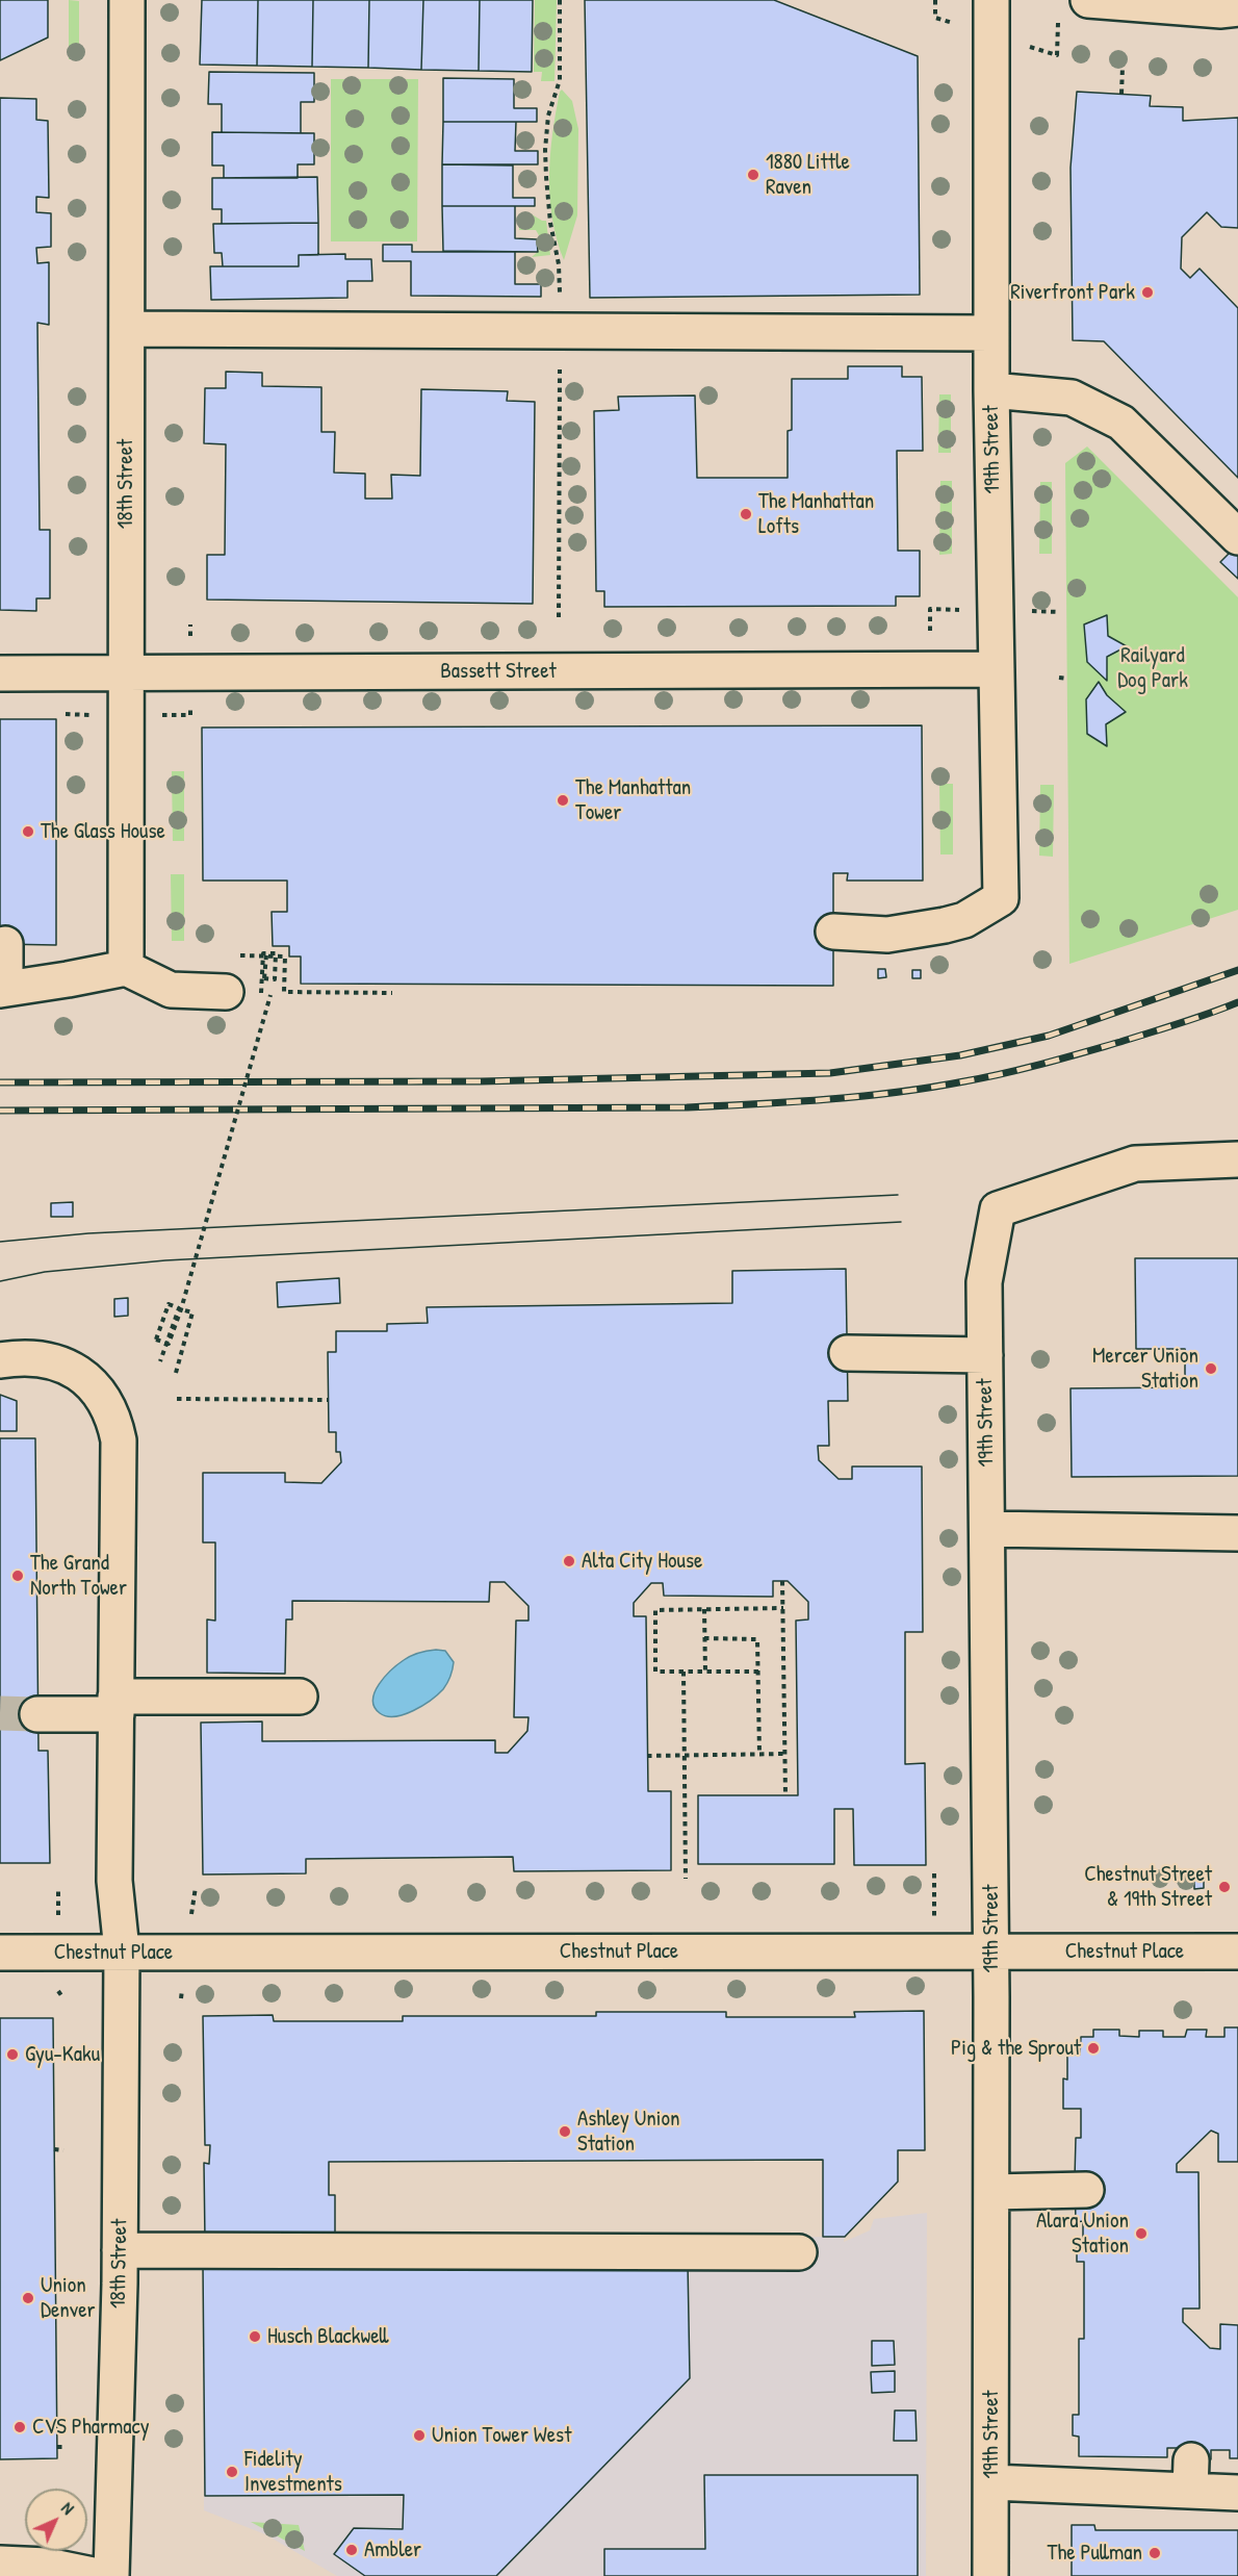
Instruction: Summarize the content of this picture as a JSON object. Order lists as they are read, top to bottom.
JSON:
{
  "streets": {
    "street": [
      "19th Street",
      "18th Street",
      "Bassett Street",
      "Chestnut Place"
    ]
  },
  "crossings": [
    ["19th Street", "Bassett Street"],
    ["19th Street", "Chestnut Place"],
    ["18th Street", "Bassett Street"],
    ["18th Street", "Chestnut Place"]
  ],
  "parks": ["Railyard Dog Park"],
  "places": [
    "1880 Little Raven",
    "Riverfront Park",
    "The Manhattan Lofts",
    "The Manhattan Tower",
    "The Glass House",
    "Mercer Union Station",
    "Alta City House",
    "The Grand North Tower",
    "Chestnut Street & 19th Street",
    "Pig & the Sprout",
    "Gyu-Kaku",
    "Ashley Union Station",
    "Alara Union Station",
    "Union Denver",
    "Husch Blackwell",
    "CVS Pharmacy",
    "Union Tower West",
    "Fidelity Investments",
    "Ambler",
    "The Pullman"
  ],
  "north": "top right"
}
